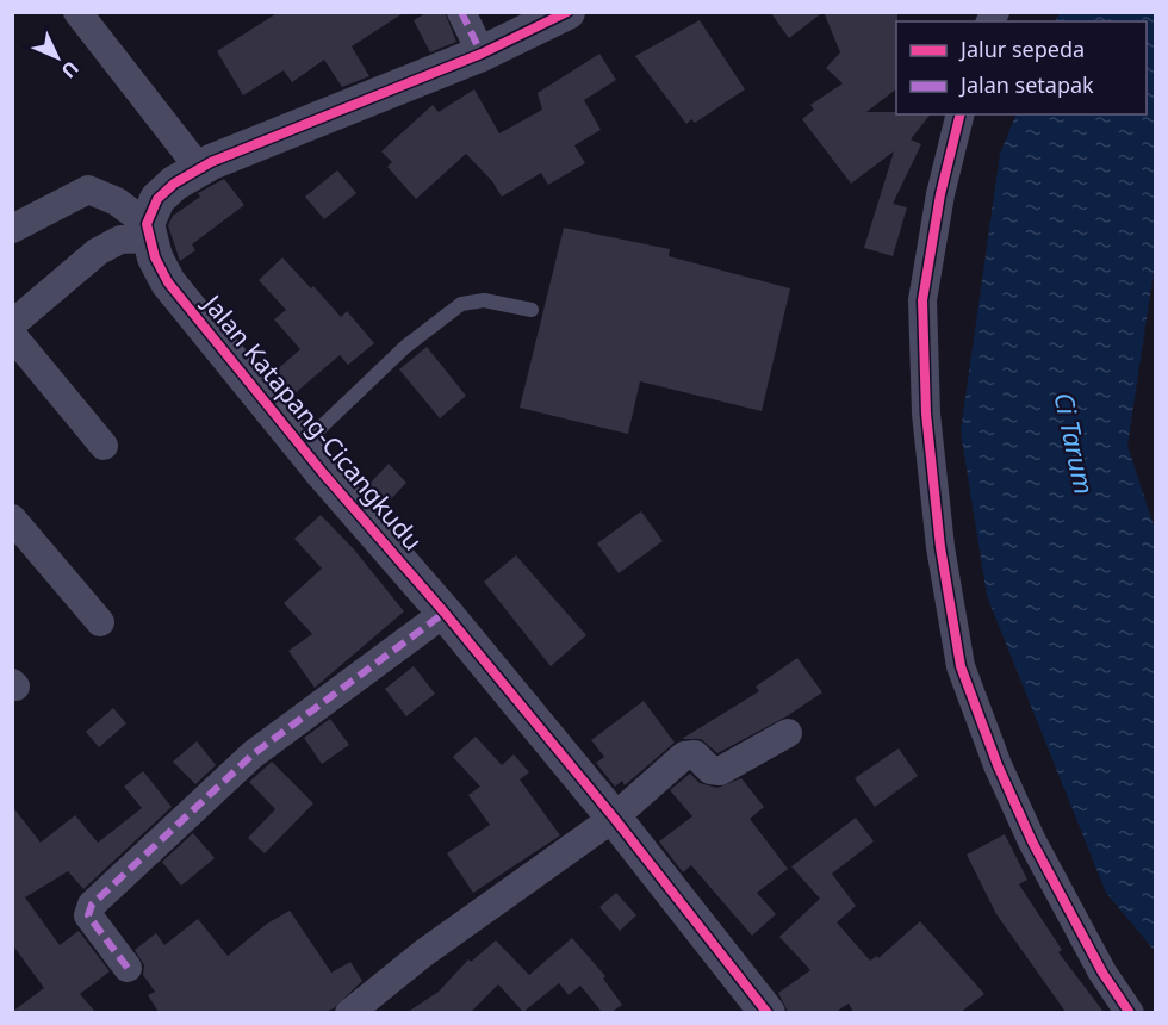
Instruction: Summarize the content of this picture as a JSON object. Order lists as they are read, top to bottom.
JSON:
{
  "streets": {
    "street": ["Jalan Katapang-Cicangkudu"]
  },
  "water": ["Ci Tarum"],
  "legend": ["Jalur sepeda", "Jalan setapak"],
  "north": "bottom right"
}
